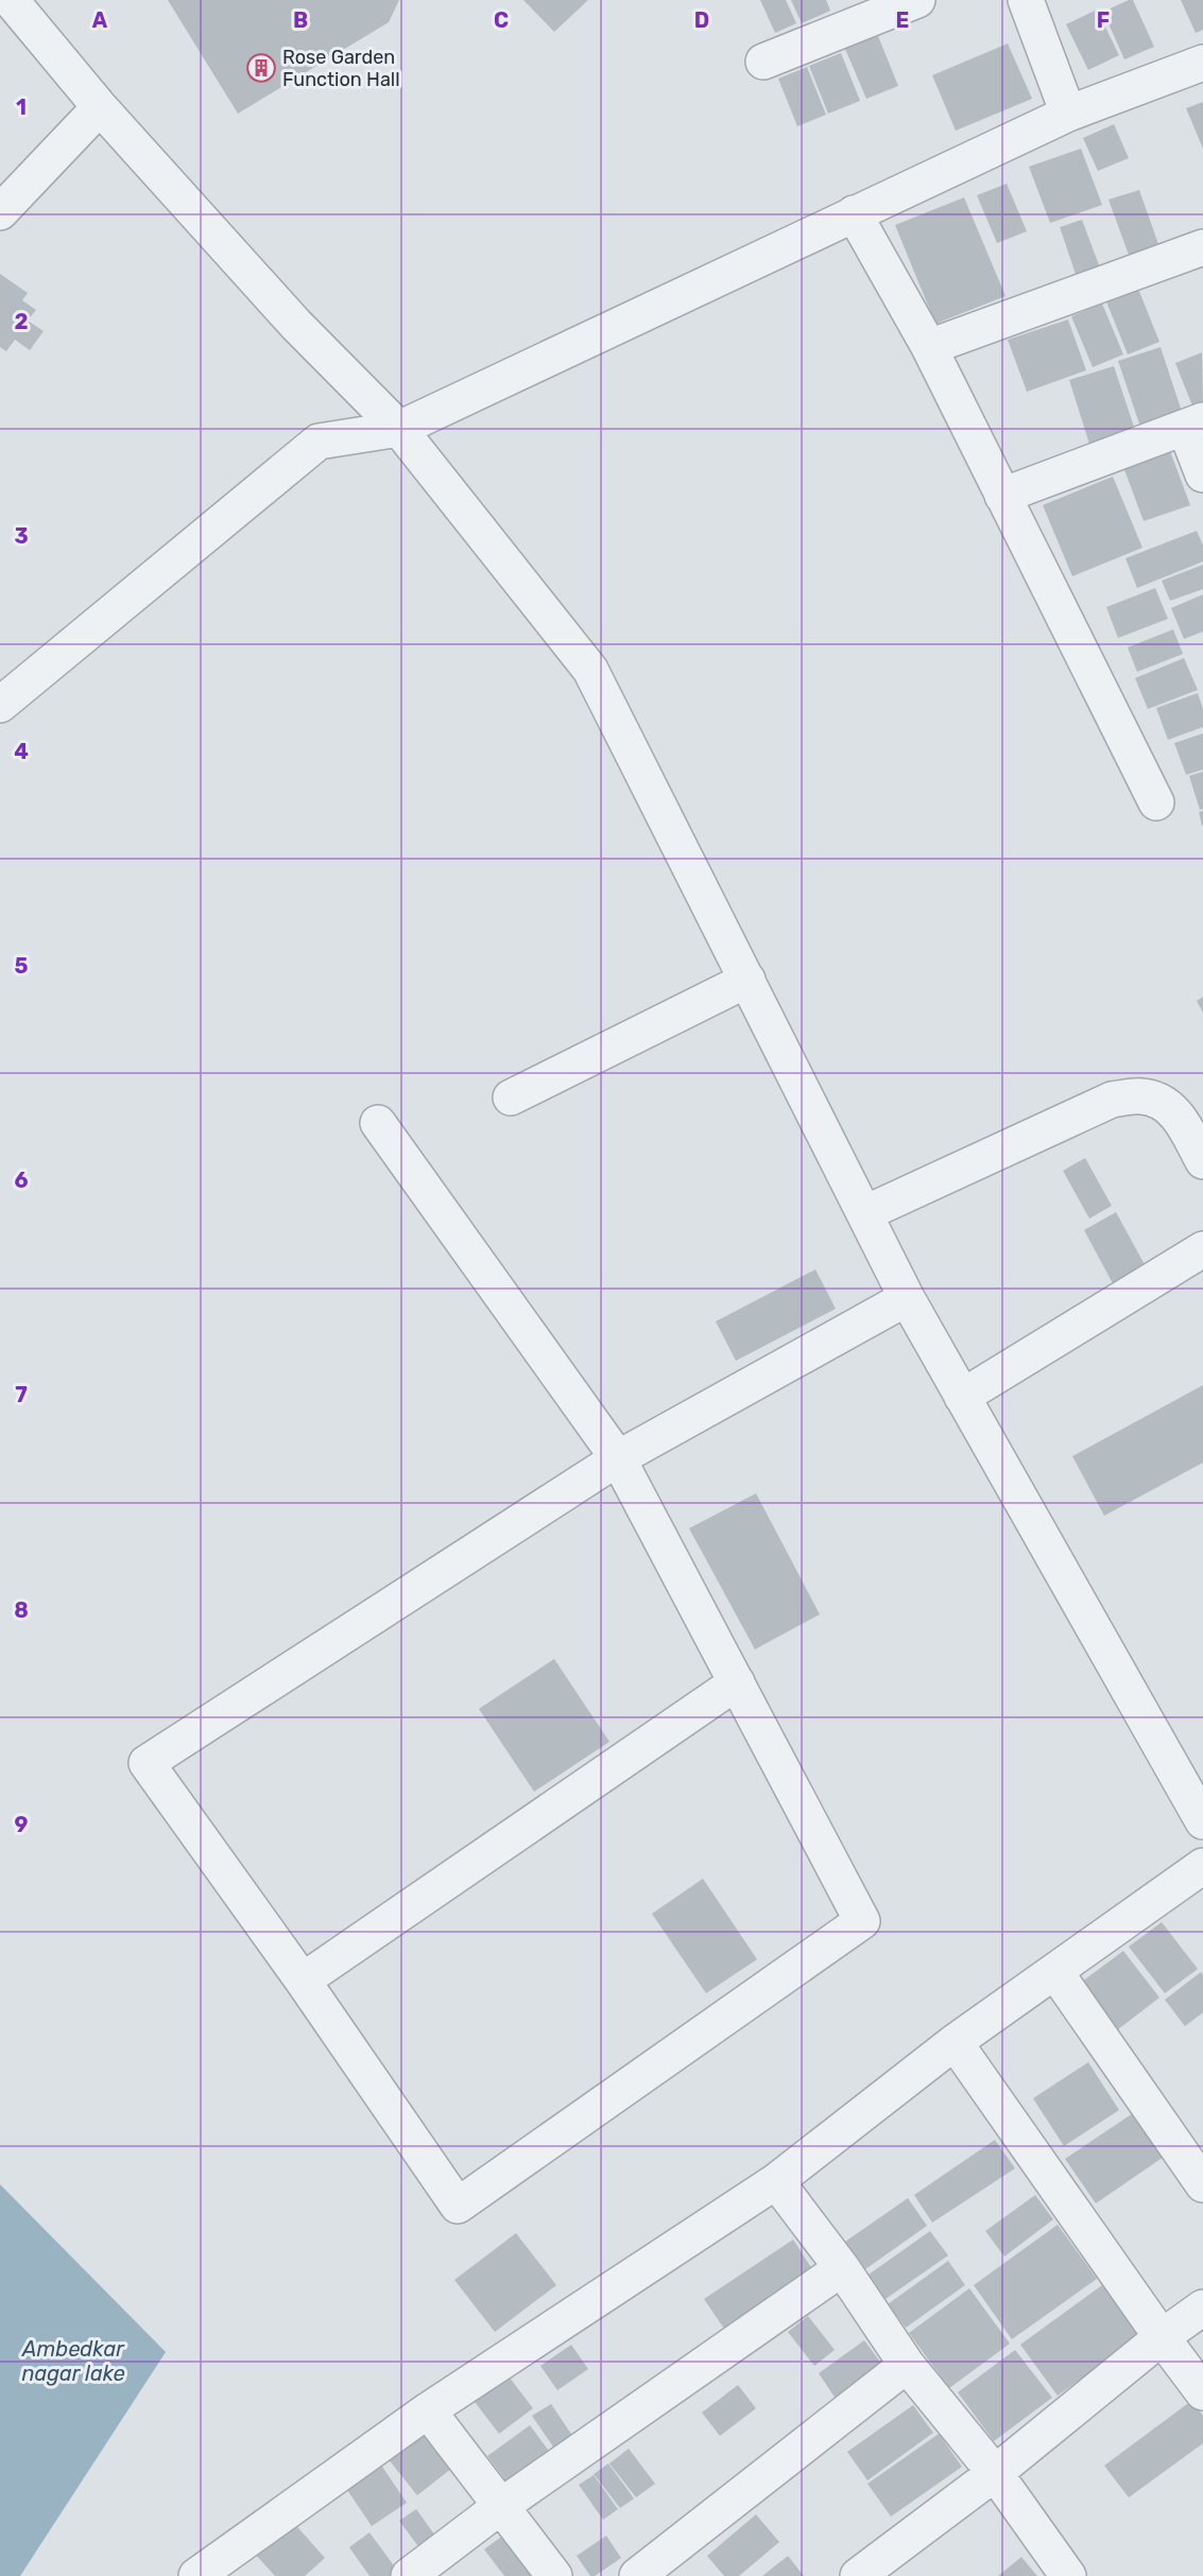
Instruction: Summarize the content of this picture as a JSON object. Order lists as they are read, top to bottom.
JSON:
{
  "water": ["Ambedkar nagar lake"],
  "places": {
    "building": ["Rose Garden Function Hall"]
  },
  "grid": {
    "columns": [
      "A",
      "B",
      "C",
      "D",
      "E",
      "F"
    ],
    "rows": [
      "1",
      "2",
      "3",
      "4",
      "5",
      "6",
      "7",
      "8",
      "9"
    ]
  }
}
